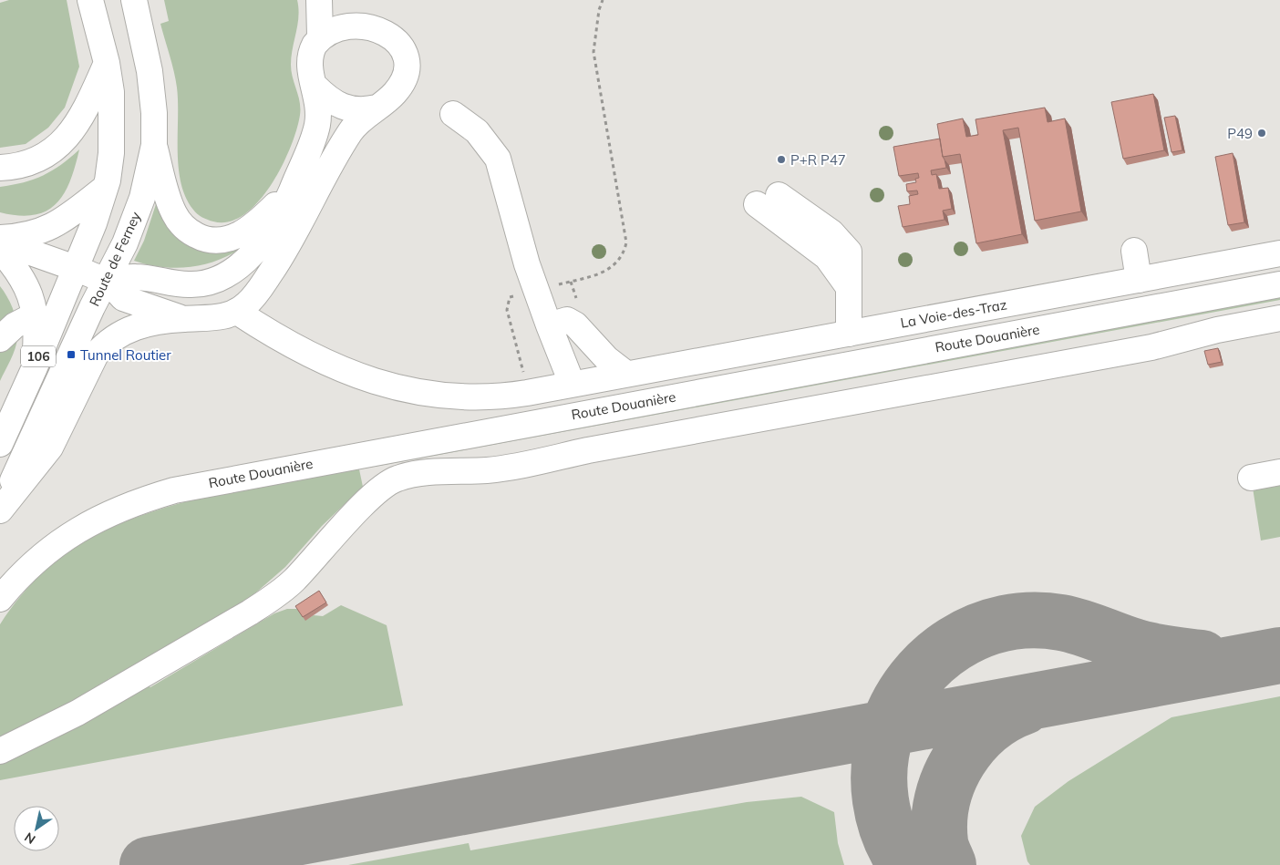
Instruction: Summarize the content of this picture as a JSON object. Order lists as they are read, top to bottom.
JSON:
{
  "streets": {
    "main road": [
      "Route de Ferney",
      "La Voie-des-Traz",
      "Route Douanière",
      "106"
    ]
  },
  "places": {
    "other": ["P49", "P+R P47"],
    "transit": ["Tunnel Routier"]
  },
  "north": "bottom left"
}
